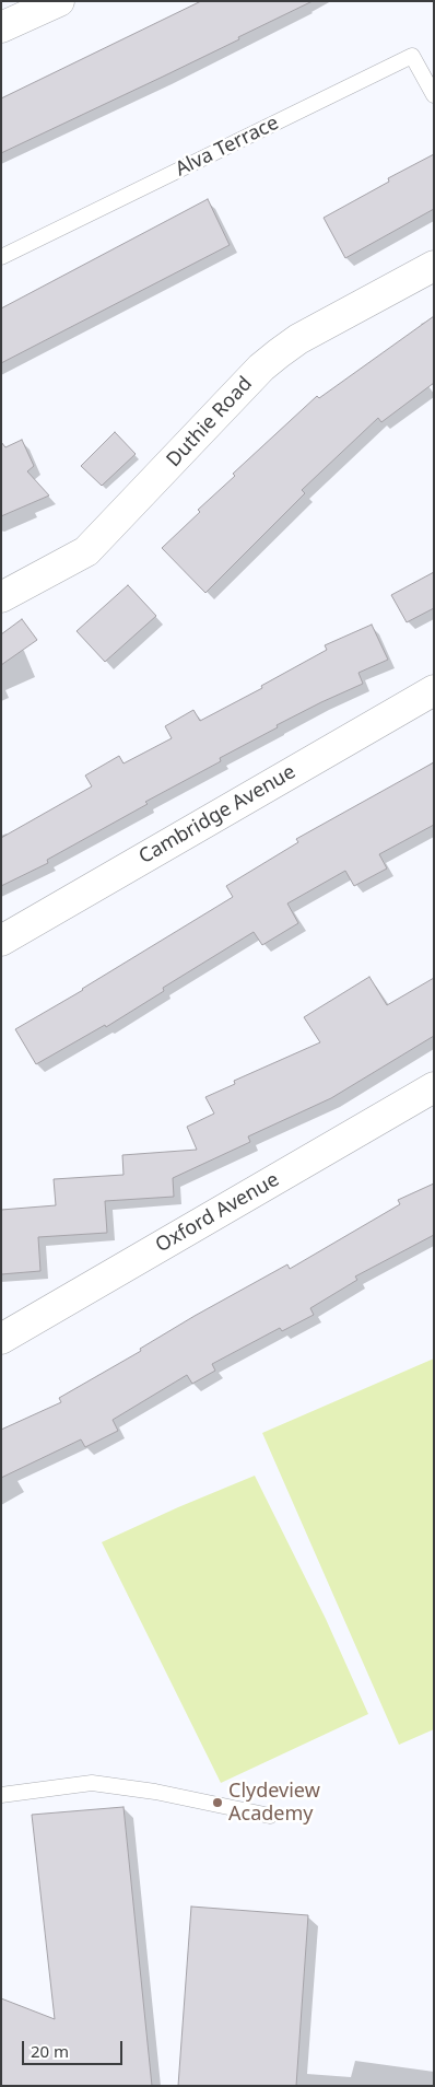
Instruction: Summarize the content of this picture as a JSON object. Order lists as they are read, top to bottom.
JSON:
{
  "streets": {
    "street": ["Duthie Road", "Cambridge Avenue", "Oxford Avenue"],
    "lane": ["Alva Terrace"]
  },
  "places": ["Clydeview Academy"],
  "scale_bar": "20 m"
}
